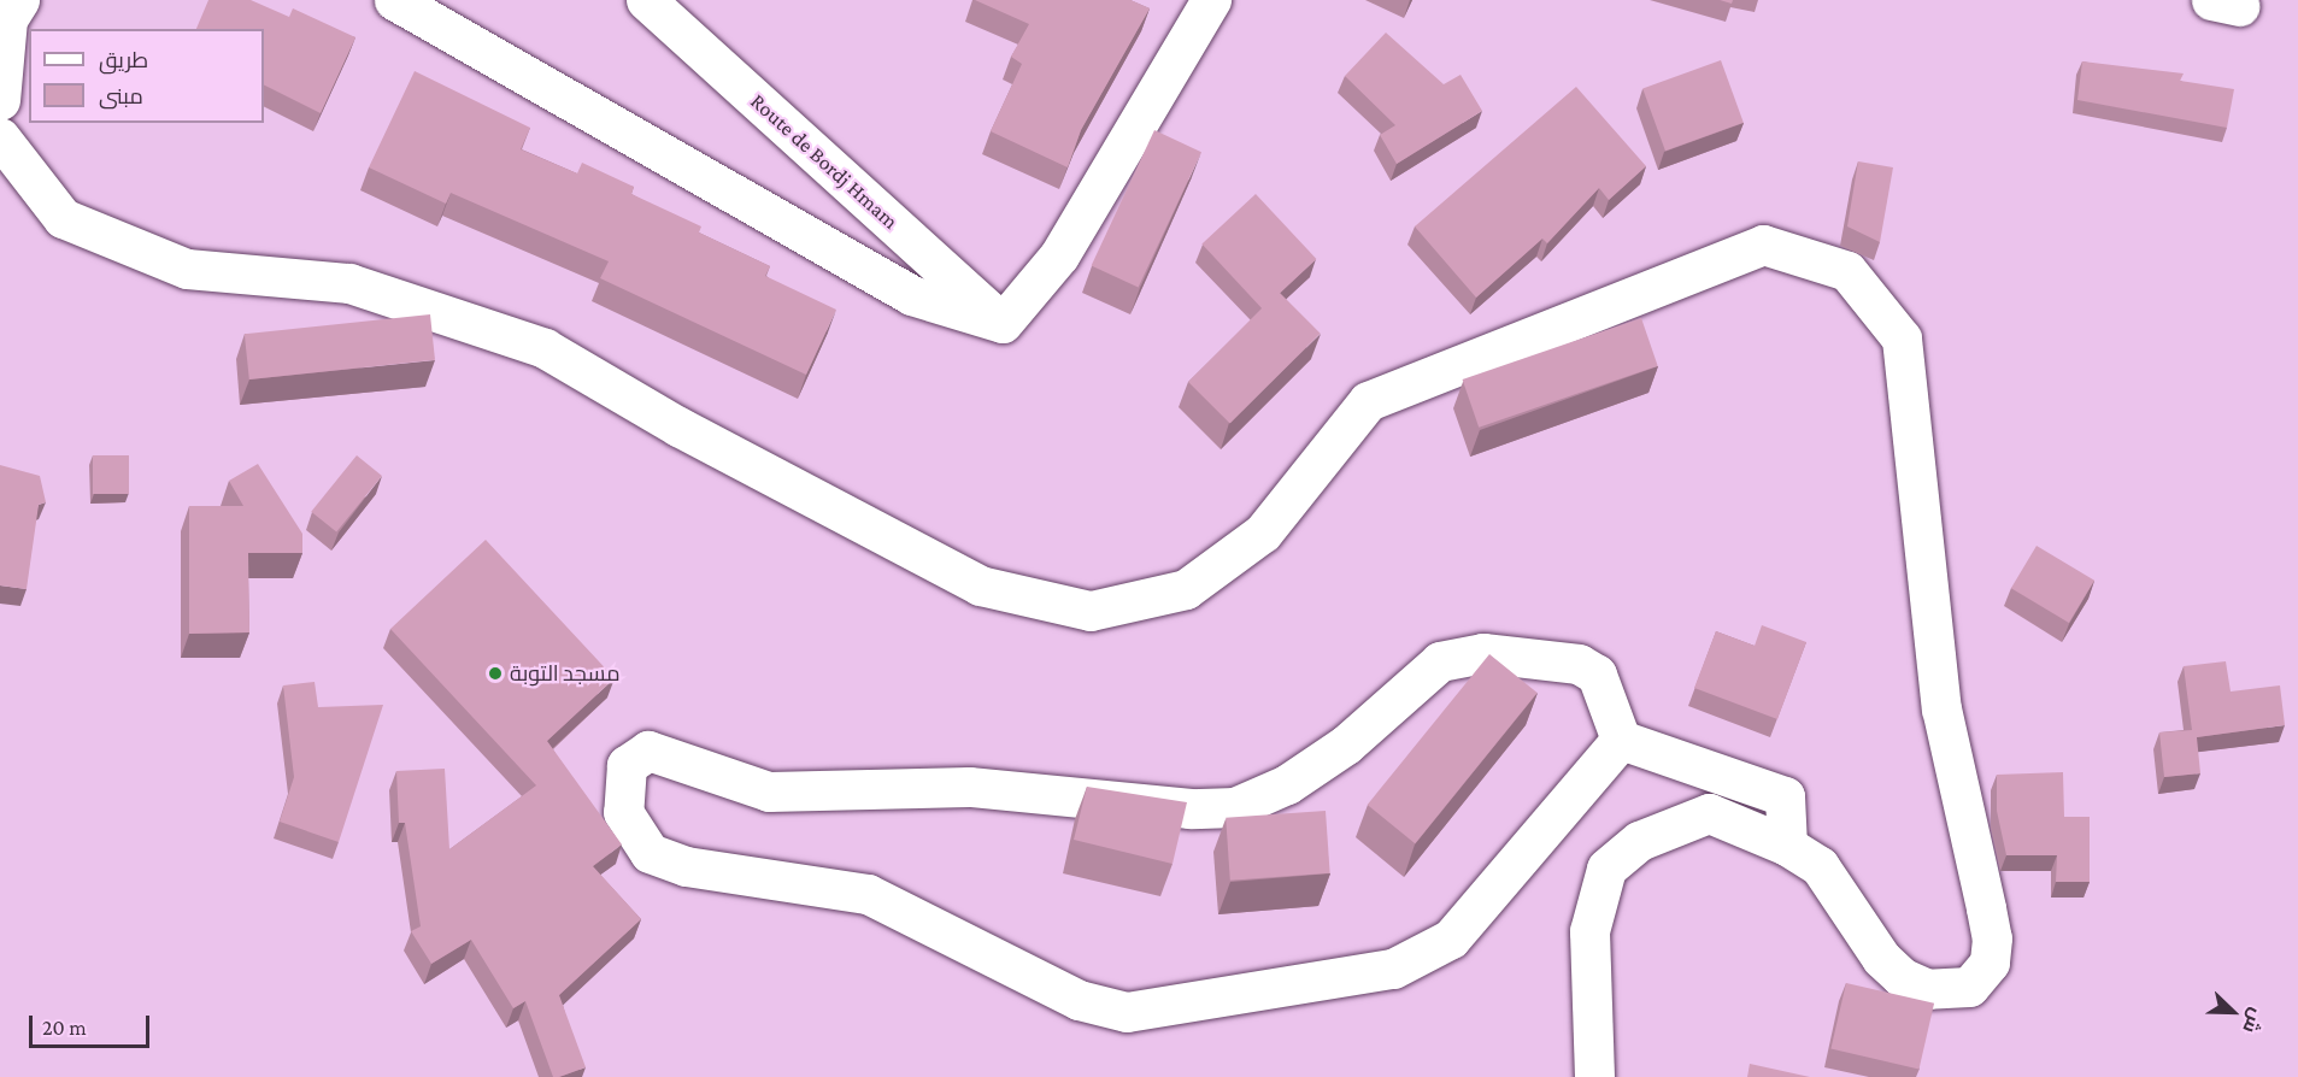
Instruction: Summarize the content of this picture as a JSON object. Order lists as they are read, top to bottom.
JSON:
{
  "streets": {
    "street": ["Route de Bordj Hmam"]
  },
  "places": ["مسجد التوبة"],
  "legend": ["طريق", "مبنى"],
  "scale_bar": "20 m",
  "north": "bottom right"
}
